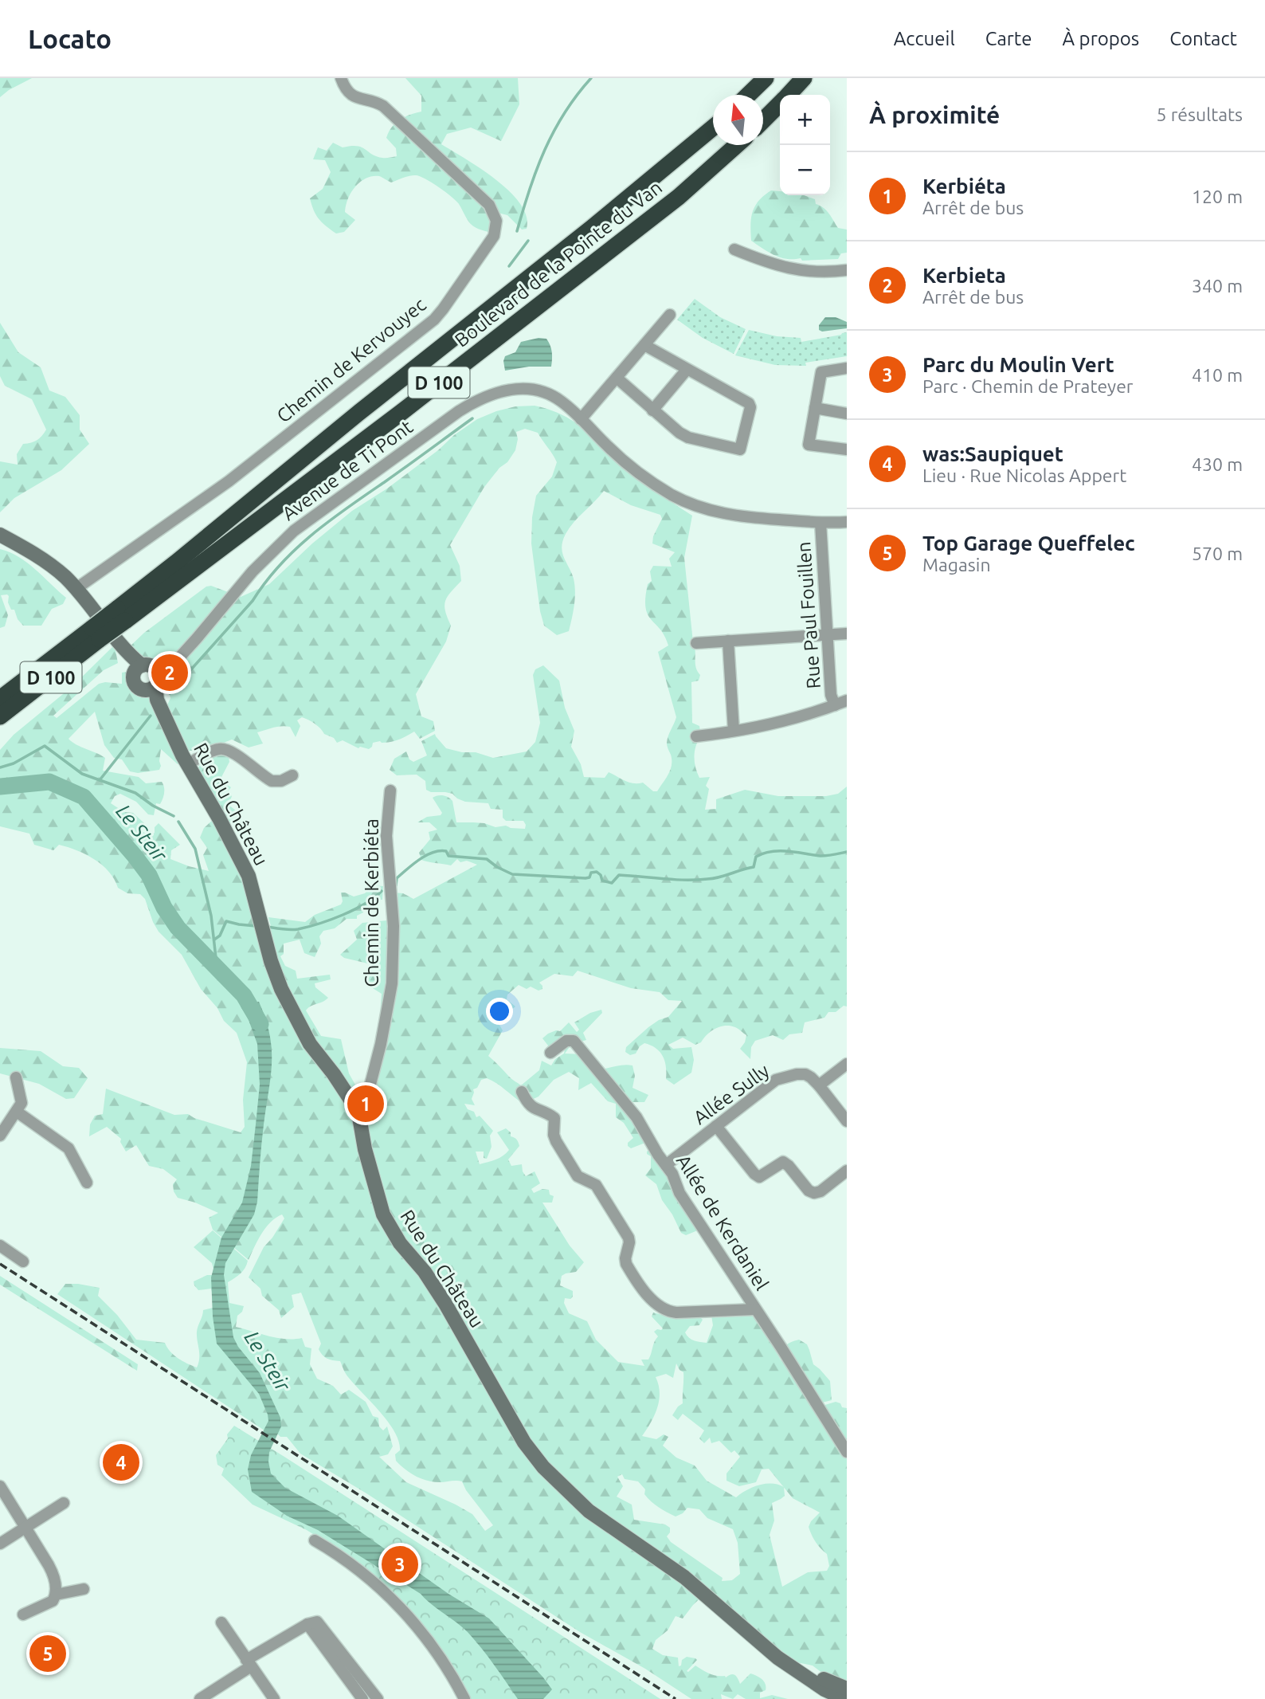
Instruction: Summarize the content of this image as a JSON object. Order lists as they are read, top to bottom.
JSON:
{
  "streets": {
    "highway": ["Boulevard de la Pointe du Van", "D 100"],
    "street": [
      "Chemin de Kervouyec",
      "Avenue de Ti Pont",
      "Rue Paul Fouillen",
      "Rue du Château",
      "Chemin de Kerbiéta",
      "Allée Sully",
      "Allée de Kerdaniel"
    ]
  },
  "crossings": [
    ["Boulevard de la Pointe du Van", "D 100"],
    ["Chemin de Kervouyec", "Rue du Château"],
    ["Avenue de Ti Pont", "Rue Paul Fouillen"],
    ["Avenue de Ti Pont", "Rue du Château"],
    ["Rue du Château", "Chemin de Kerbiéta"],
    ["Allée Sully", "Allée de Kerdaniel"]
  ],
  "water": ["Le Steir"],
  "north": "top",
  "page": {
    "header": "Locato",
    "nav": [
      "Accueil",
      "Carte",
      "À propos",
      "Contact"
    ],
    "heading": ["À proximité", "5 résultats"],
    "map_buttons": ["+", "−"],
    "list": [
      {
        "mark": "1",
        "name": "Kerbiéta",
        "note": "Arrêt de bus",
        "value": "120 m"
      },
      {
        "mark": "2",
        "name": "Kerbieta",
        "note": "Arrêt de bus",
        "value": "340 m"
      },
      {
        "mark": "3",
        "name": "Parc du Moulin Vert",
        "note": "Parc · Chemin de Prateyer",
        "value": "410 m"
      },
      {
        "mark": "4",
        "name": "was:Saupiquet",
        "note": "Lieu · Rue Nicolas Appert",
        "value": "430 m"
      },
      {
        "mark": "5",
        "name": "Top Garage Queffelec",
        "note": "Magasin",
        "value": "570 m"
      }
    ],
    "pins": [
      "2",
      "1",
      "4",
      "3",
      "5"
    ]
  }
}
